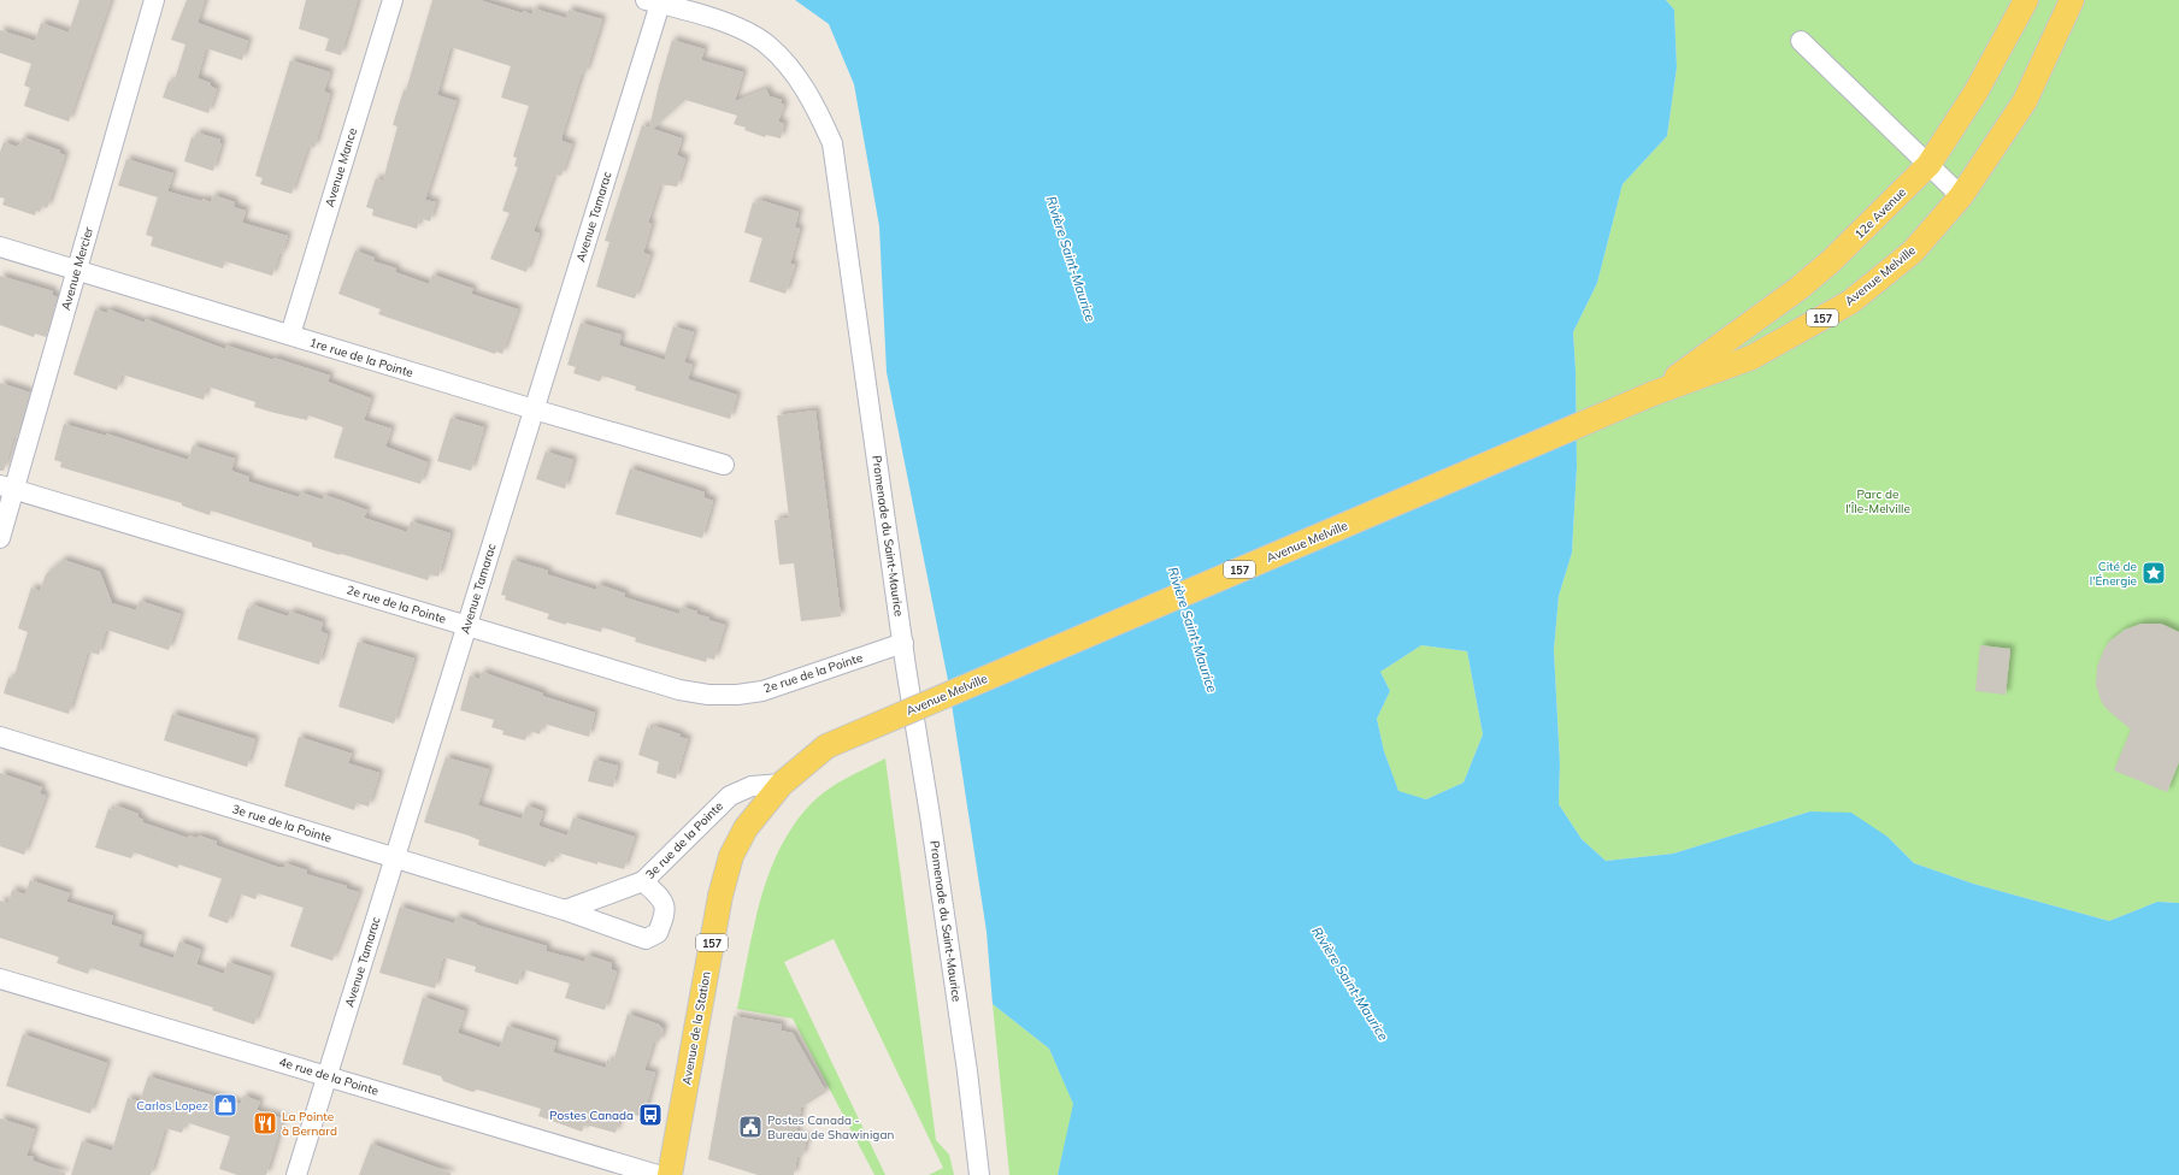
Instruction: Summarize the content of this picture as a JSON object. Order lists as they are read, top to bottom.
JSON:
{
  "streets": {
    "main road": [
      "12e Avenue",
      "Avenue Melville",
      "157",
      "Avenue de la Station"
    ],
    "street": [
      "Avenue Mance",
      "Avenue Tamarac",
      "Avenue Mercier",
      "1re rue de la Pointe",
      "Promenade du Saint-Maurice",
      "2e rue de la Pointe",
      "3e rue de la Pointe",
      "4e rue de la Pointe"
    ]
  },
  "crossings": [
    ["Avenue Mance", "1re rue de la Pointe"],
    ["12e Avenue", "Avenue Melville"],
    ["12e Avenue", "157"],
    ["Avenue Tamarac", "1re rue de la Pointe"],
    ["Avenue Tamarac", "Promenade du Saint-Maurice"],
    ["Avenue Tamarac", "2e rue de la Pointe"],
    ["Avenue Tamarac", "3e rue de la Pointe"],
    ["Avenue Tamarac", "4e rue de la Pointe"],
    ["Avenue Mercier", "1re rue de la Pointe"],
    ["Avenue Mercier", "2e rue de la Pointe"],
    ["Avenue Melville", "Avenue de la Station"],
    ["Promenade du Saint-Maurice", "2e rue de la Pointe"],
    ["3e rue de la Pointe", "Avenue de la Station"]
  ],
  "water": ["Rivière Saint-Maurice"],
  "parks": ["Parc de l'Île-Melville"],
  "places": {
    "place": ["Cité de l'Énergie"],
    "shop": ["Carlos Lopez"],
    "bus stop": ["Postes Canada"],
    "restaurant": ["La Pointe à Bernard"],
    "public building": ["Postes Canada - Bureau de Shawinigan"]
  }
}
